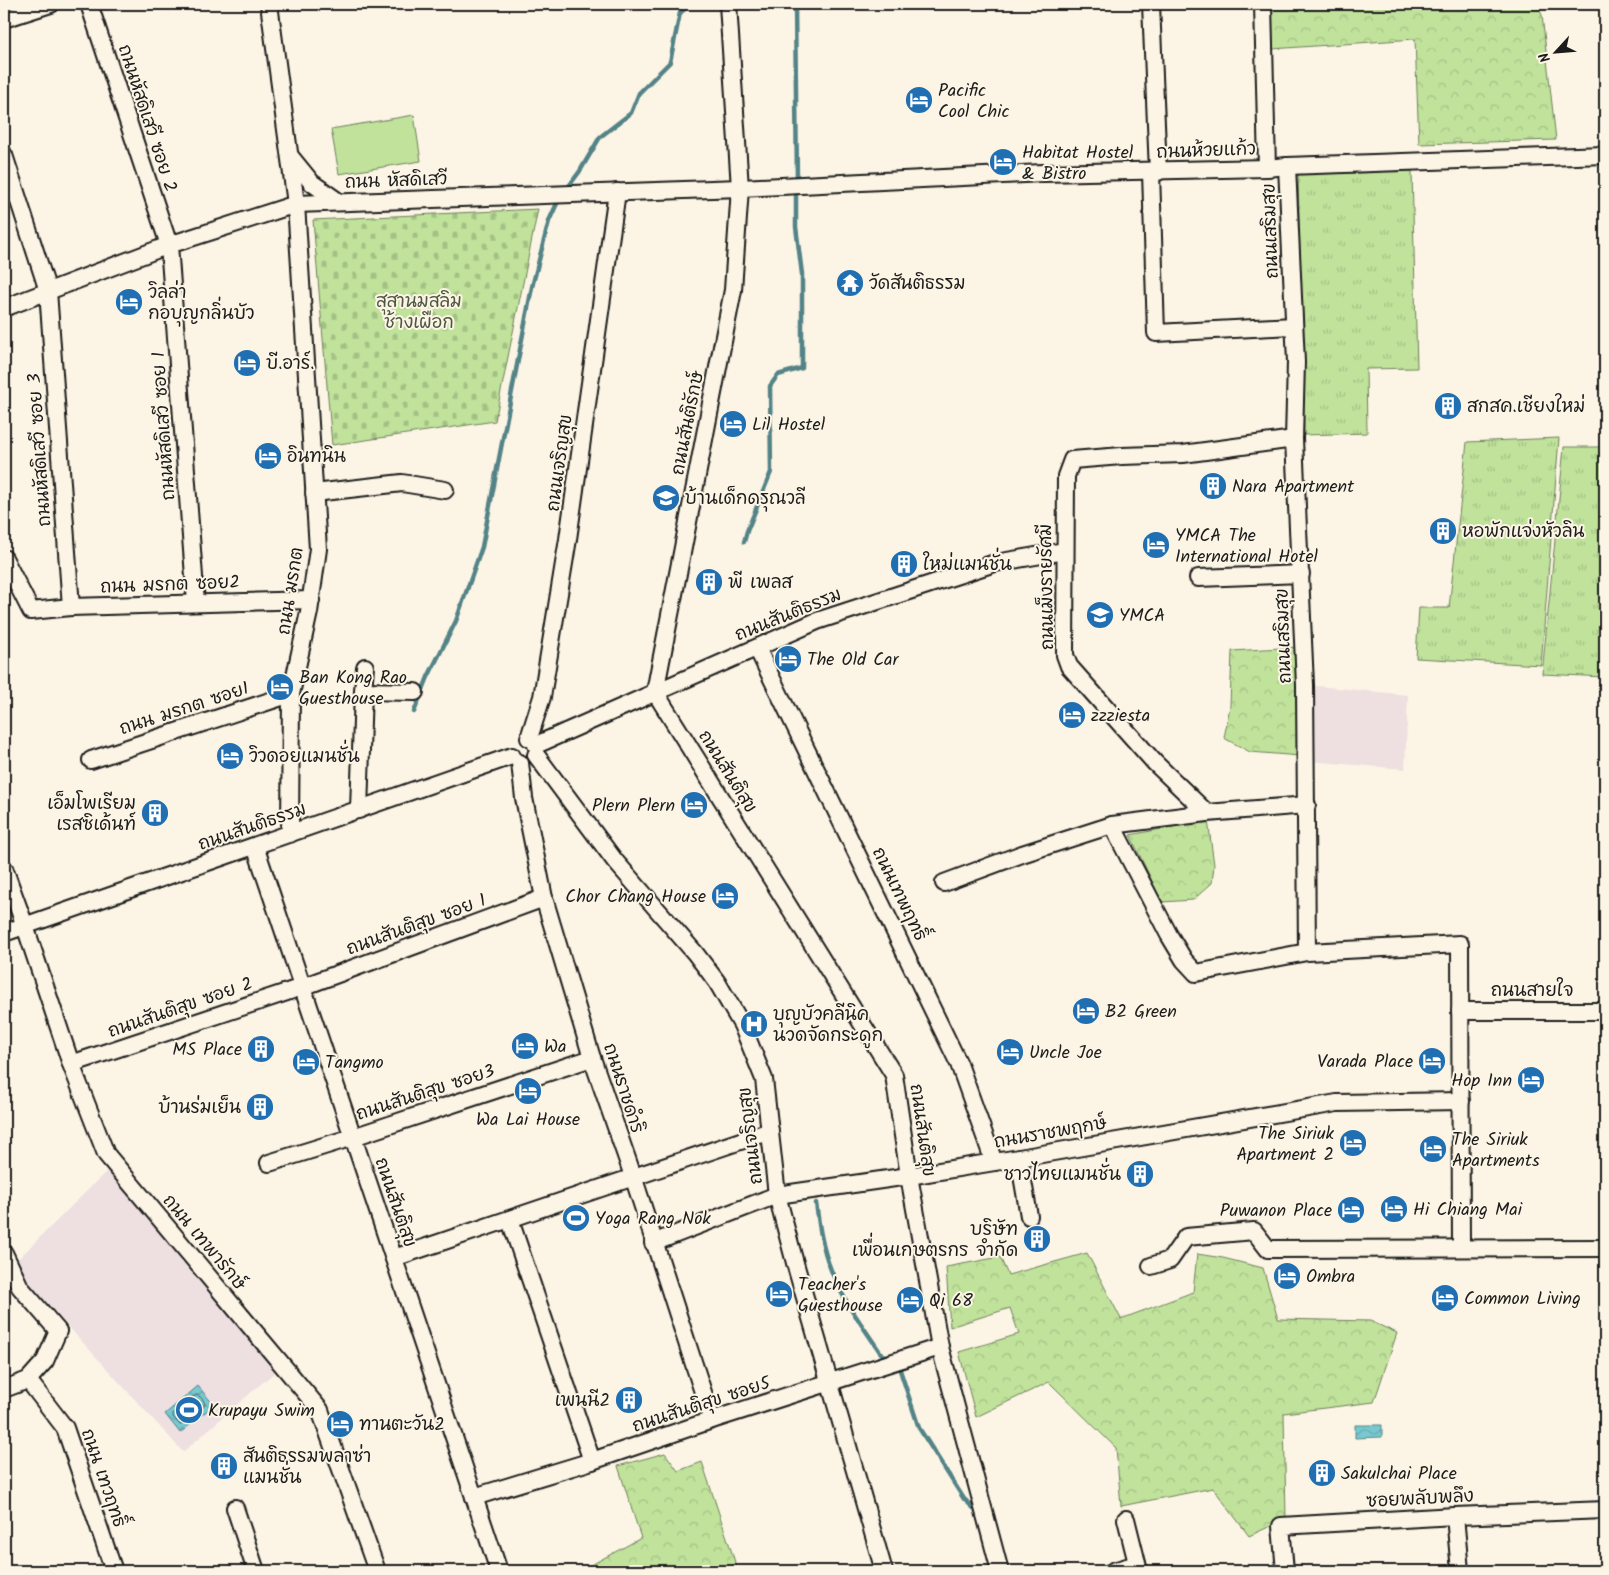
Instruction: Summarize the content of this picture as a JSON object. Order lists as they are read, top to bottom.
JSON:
{
  "streets": {
    "street": [
      "ถนนหัสดิเสวี ซอย 2",
      "ถนนห้วยแก้ว",
      "ถนน หัสดิเสวี",
      "ถนนเสริมสุข",
      "ถนนสันติรักษ์",
      "ถนนหัสดิเสวี ซอย 1",
      "ถนนหัสดิเสวี ซอย 3",
      "ถนนเจริญสุข",
      "ถนน มรกต ซอย2",
      "ถนนเม็งรายรัศมี",
      "ถนน มรกต",
      "ถนนสันติธรรม",
      "ถนน มรกต ซอย1",
      "ถนนสันติสุข",
      "ถนนเทพฤทธิ์",
      "ถนนสันติสุข ซอย 1",
      "ถนนสายใจ",
      "ถนนสันติสุข ซอย 2",
      "ถนนราชดำริ",
      "ถนนสันติสุข ซอย3",
      "ถนนราชพฤกษ์",
      "ถนน เทพารักษ์",
      "ถนนสันติสุข ซอย5",
      "ถนน เทวฤทธิ์",
      "ซอยพลับพลึง"
    ]
  },
  "crossings": [
    ["ถนนหัสดิเสวี ซอย 2", "ถนน หัสดิเสวี"],
    ["ถนนหัสดิเสวี ซอย 2", "ถนนหัสดิเสวี ซอย 1"],
    ["ถนนห้วยแก้ว", "ถนน หัสดิเสวี"],
    ["ถนนห้วยแก้ว", "ถนนเสริมสุข"],
    ["ถนน หัสดิเสวี", "ถนนสันติรักษ์"],
    ["ถนน หัสดิเสวี", "ถนนหัสดิเสวี ซอย 1"],
    ["ถนน หัสดิเสวี", "ถนนหัสดิเสวี ซอย 3"],
    ["ถนน หัสดิเสวี", "ถนนเจริญสุข"],
    ["ถนน หัสดิเสวี", "ถนน มรกต"],
    ["ถนนเสริมสุข", "ถนนเม็งรายรัศมี"],
    ["ถนนสันติรักษ์", "ถนนสันติธรรม"],
    ["ถนนสันติรักษ์", "ถนนสันติสุข"],
    ["ถนนหัสดิเสวี ซอย 1", "ถนน มรกต ซอย2"],
    ["ถนนหัสดิเสวี ซอย 3", "ถนน มรกต ซอย2"],
    ["ถนนเจริญสุข", "ถนนสันติธรรม"],
    ["ถนนเจริญสุข", "ถนนราชดำริ"],
    ["ถนนเจริญสุข", "ถนนราชพฤกษ์"],
    ["ถนนเจริญสุข", "ถนนสันติสุข ซอย5"],
    ["ถนน มรกต ซอย2", "ถนน มรกต"],
    ["ถนนเม็งรายรัศมี", "ถนนสันติธรรม"],
    ["ถนน มรกต", "ถนนสันติธรรม"],
    ["ถนน มรกต", "ถนน มรกต ซอย1"],
    ["ถนนสันติธรรม", "ถนนสันติสุข"],
    ["ถนนสันติธรรม", "ถนนเทพฤทธิ์"],
    ["ถนนสันติธรรม", "ถนนราชดำริ"],
    ["ถนนสันติธรรม", "ถนน เทพารักษ์"],
    ["ถนนสันติสุข", "ถนนสันติสุข ซอย 1"],
    ["ถนนสันติสุข", "ถนนสันติสุข ซอย 2"],
    ["ถนนสันติสุข", "ถนนสันติสุข ซอย3"],
    ["ถนนสันติสุข", "ถนนราชพฤกษ์"],
    ["ถนนสันติสุข", "ถนนสันติสุข ซอย5"],
    ["ถนนเทพฤทธิ์", "ถนนราชพฤกษ์"],
    ["ถนนสันติสุข ซอย 1", "ถนนสันติสุข ซอย 2"],
    ["ถนนสันติสุข ซอย 1", "ถนนราชดำริ"],
    ["ถนนสันติสุข ซอย 2", "ถนน เทพารักษ์"],
    ["ถนนราชดำริ", "ถนนสันติสุข ซอย3"],
    ["ถนนราชดำริ", "ถนนราชพฤกษ์"],
    ["ถนนราชดำริ", "ถนนสันติสุข ซอย5"]
  ],
  "parks": ["สุสานมุสลิม ช้างเผือก"],
  "places": {
    "hotel": [
      "Pacific Cool Chic",
      "Habitat Hostel & Bistro",
      "วิลล่า กอบุญกลิ่นบัว",
      "บี.อาร์.",
      "Lil Hostel",
      "อินทนิน",
      "YMCA The International Hotel",
      "The Old Car",
      "Ban Kong Rao Guesthouse",
      "zzziesta",
      "วิวดอยแมนชั่น",
      "Plern Plern",
      "Chor Chang House",
      "B2 Green",
      "Wa",
      "Uncle Joe",
      "Varada Place",
      "Tangmo",
      "Hop Inn",
      "Wa Lai House",
      "The Siriuk Apartment 2",
      "The Siriuk Apartments",
      "Hi Chiang Mai",
      "Puwanon Place",
      "Ombra",
      "Teacher's Guesthouse",
      "Common Living",
      "Qi 68",
      "ทานตะวัน2"
    ],
    "temple": ["วัดสันติธรรม"],
    "building": [
      "สกสค.เชียงใหม่",
      "Nara Apartment",
      "หอพักแจ่งหัวลิน",
      "ใหม่แมนชั่น",
      "พี เพลส",
      "เอ็มโพเรียม เรสซิเด้นท์",
      "MS Place",
      "บ้านร่มเย็น",
      "ชาวไทยแมนชั่น",
      "บริษัท เพื่อนเกษตรกร จำกัด",
      "เพนนี2",
      "สันติธรรมพลาซ่า แมนชั่น",
      "Sakulchai Place"
    ],
    "school or university": ["บ้านเด็กดรุณวลี", "YMCA"],
    "hospital": ["บุญบัวคลีนิค นวดจัดกระดูก"],
    "sports": ["Yoga Rang Nok", "Krupayu Swim"]
  },
  "north": "bottom left"
}
